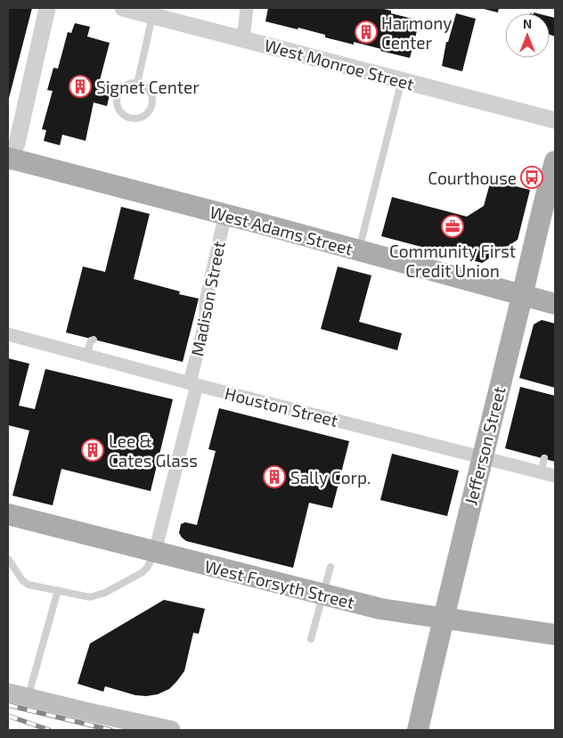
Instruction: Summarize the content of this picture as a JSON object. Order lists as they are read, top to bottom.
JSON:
{
  "streets": {
    "main road": ["West Adams Street", "Jefferson Street", "West Forsyth Street"],
    "street": ["West Monroe Street", "Madison Street", "Houston Street"]
  },
  "crossings": [
    ["West Adams Street", "Madison Street"],
    ["West Adams Street", "Jefferson Street"],
    ["Madison Street", "Houston Street"],
    ["Madison Street", "West Forsyth Street"],
    ["Houston Street", "Jefferson Street"],
    ["Jefferson Street", "West Forsyth Street"]
  ],
  "places": {
    "building": [
      "Harmony Center",
      "Signet Center",
      "Lee & Cates Glass",
      "Sally Corp."
    ],
    "bus stop": ["Courthouse"],
    "office": ["Community First Credit Union"]
  },
  "north": "top"
}
